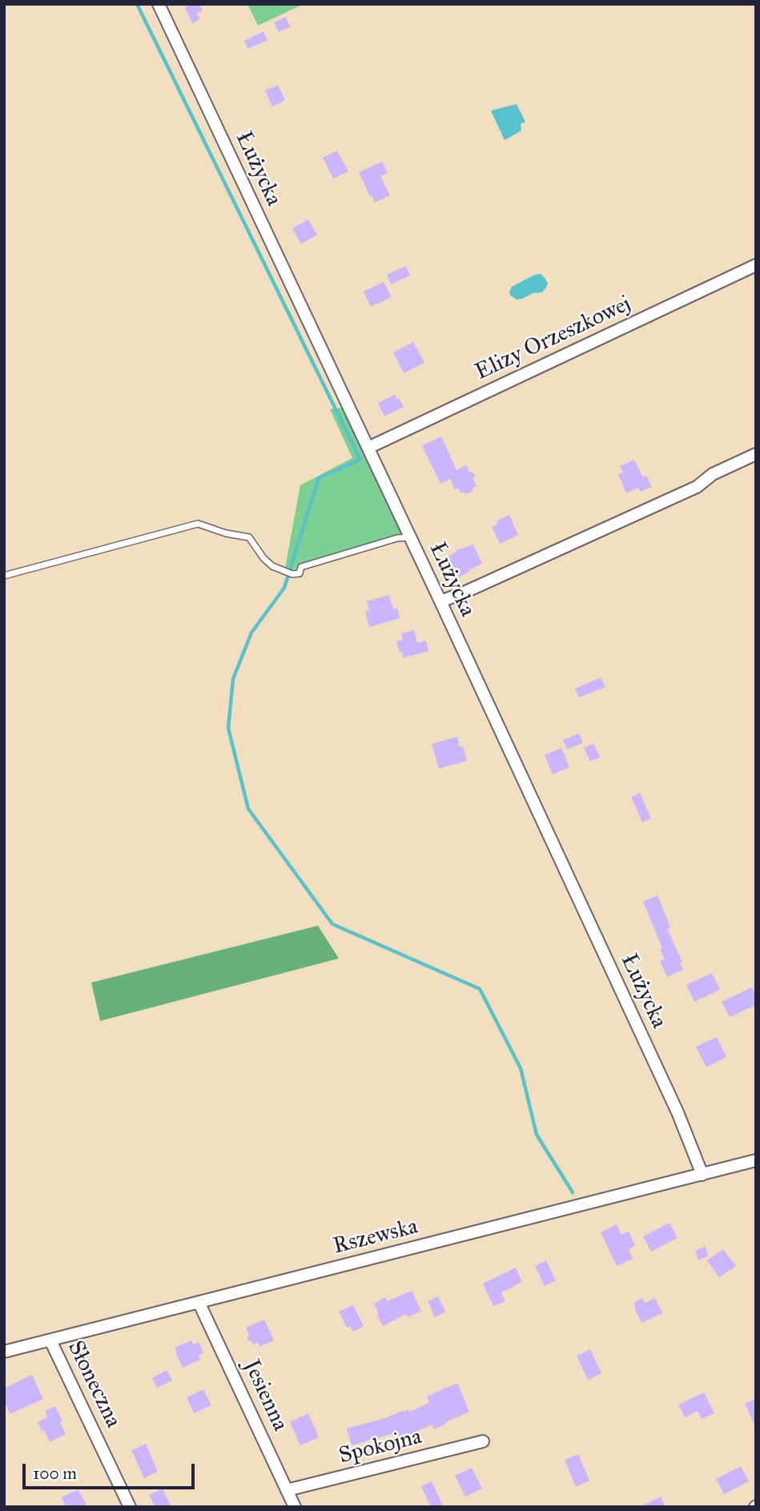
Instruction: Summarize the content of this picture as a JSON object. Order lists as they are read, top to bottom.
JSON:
{
  "streets": {
    "street": [
      "Łużycka",
      "Elizy Orzeszkowej",
      "Rszewska",
      "Słoneczna",
      "Jesienna",
      "Spokojna"
    ]
  },
  "crossings": [
    ["Łużycka", "Elizy Orzeszkowej"],
    ["Łużycka", "Rszewska"],
    ["Rszewska", "Słoneczna"],
    ["Rszewska", "Jesienna"],
    ["Jesienna", "Spokojna"]
  ],
  "scale_bar": "100 m"
}
